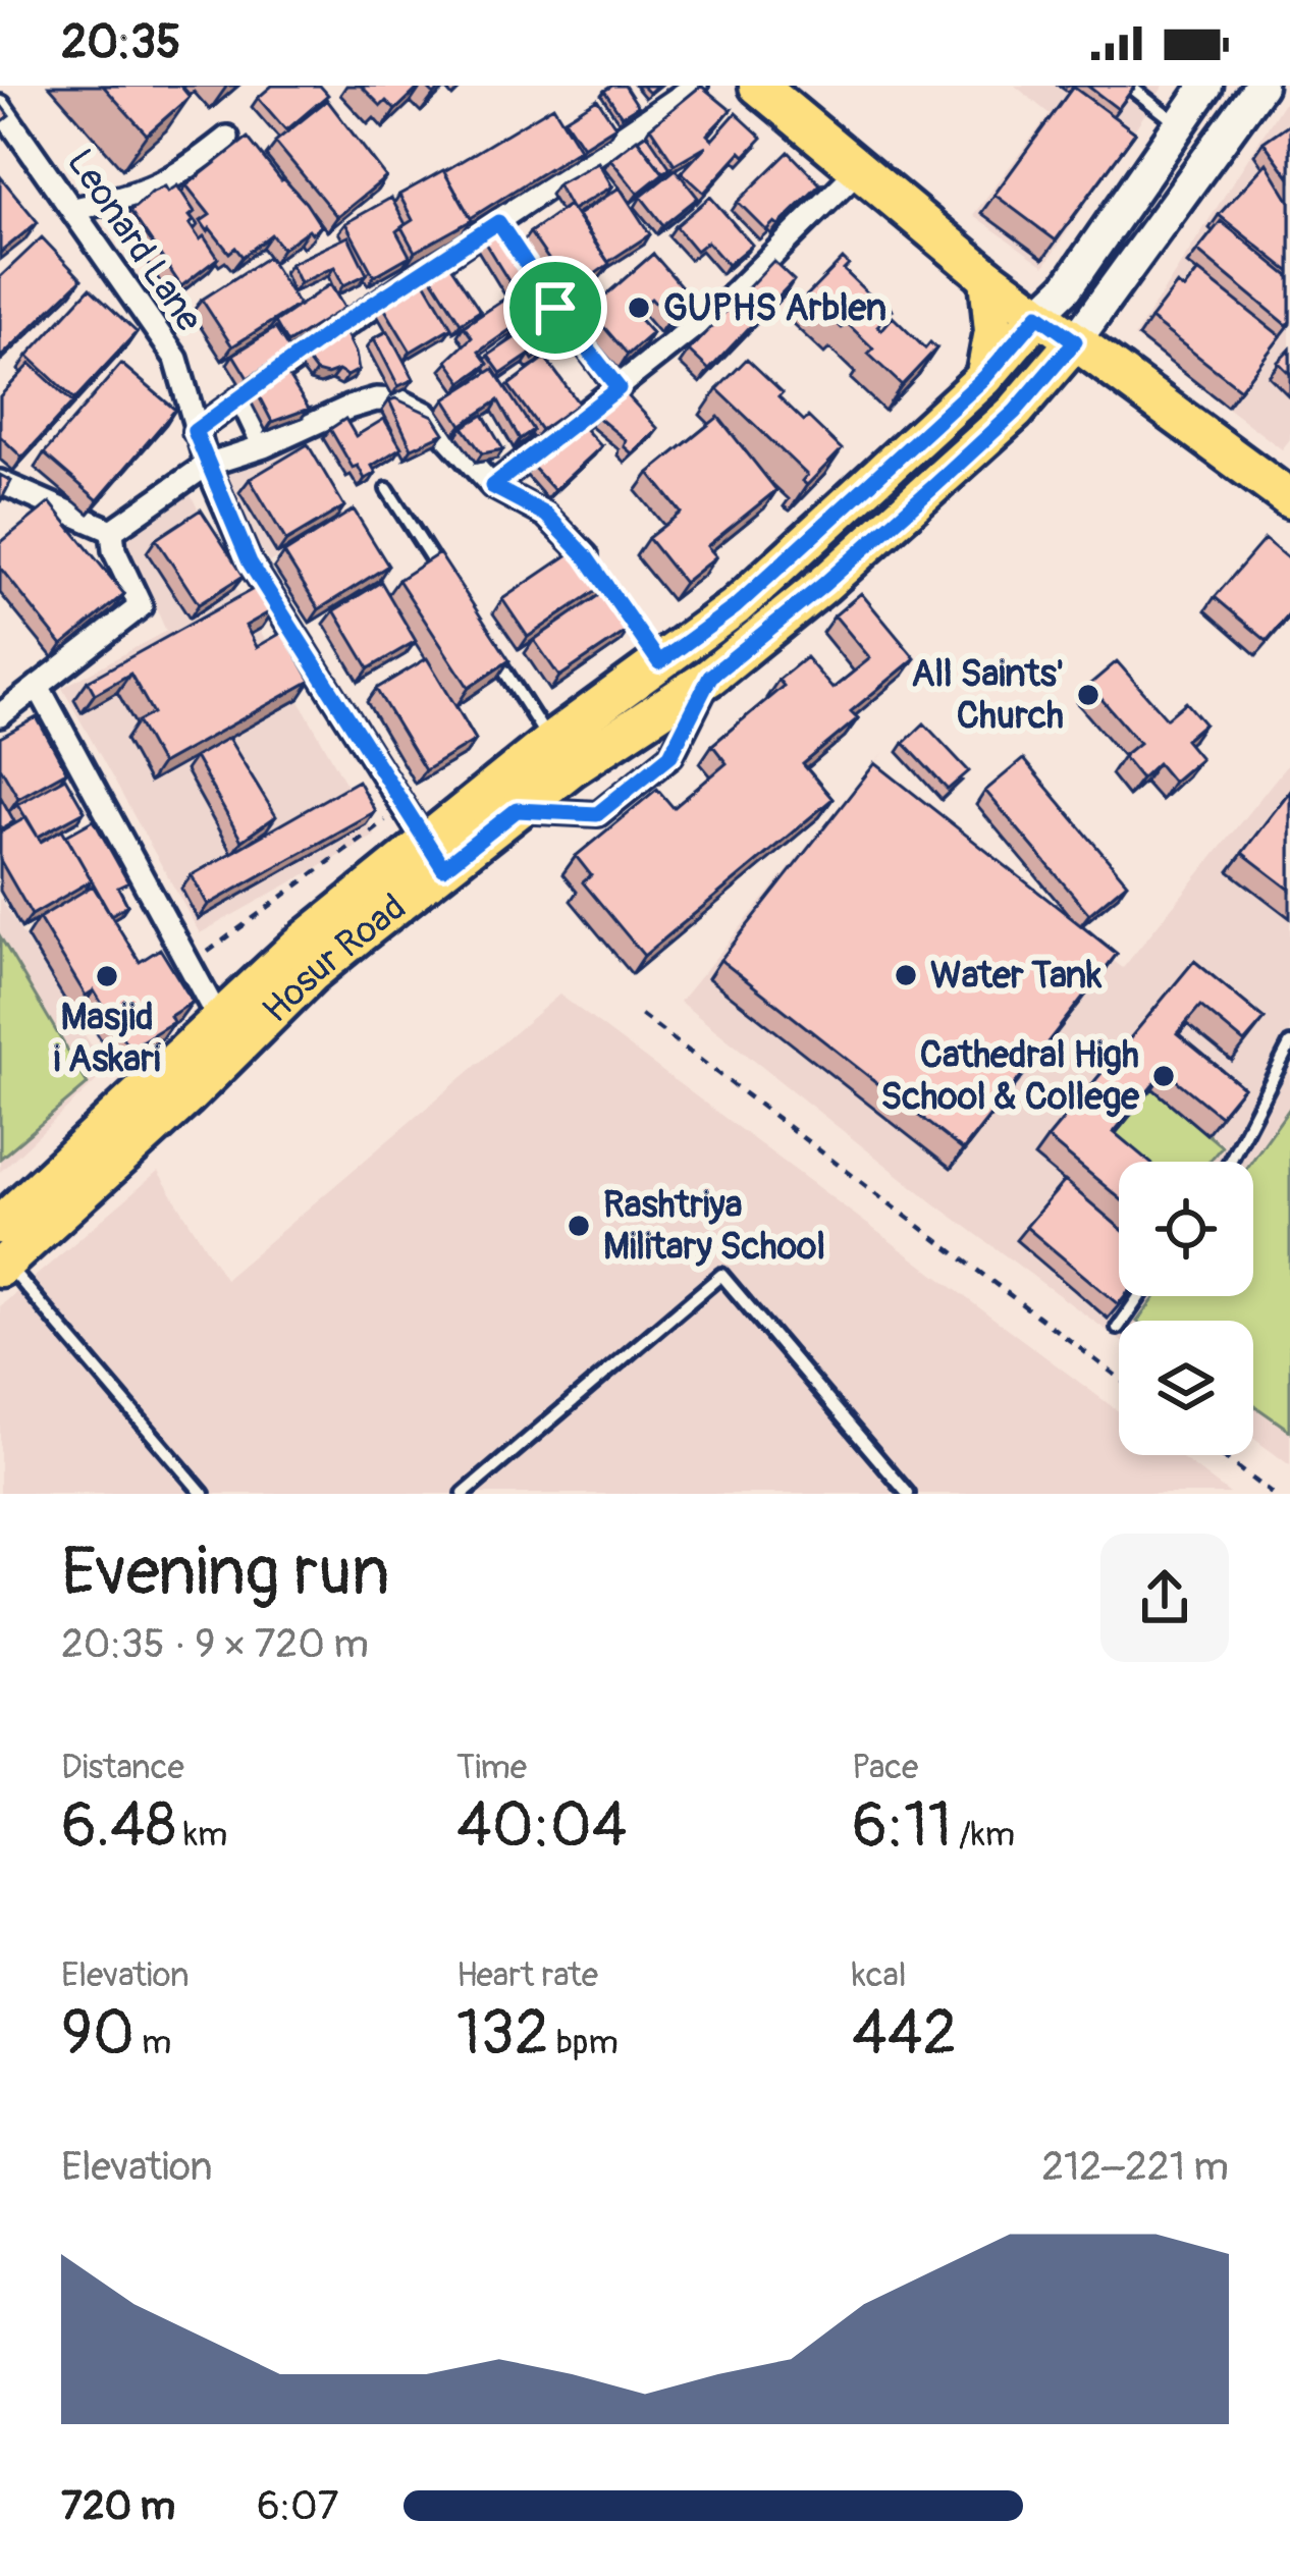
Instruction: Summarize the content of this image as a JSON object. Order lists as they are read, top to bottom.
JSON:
{
  "streets": {
    "main road": ["Hosur Road"],
    "street": ["Leonard Lane"]
  },
  "crossings": [
    ["Leonard Lane", "Hosur Road"]
  ],
  "places": [
    "GUPHS Arblen",
    "All Saints' Church",
    "Water Tank",
    "Masjid i Askari",
    "Cathedral High School & College",
    "Rashtriya Military School"
  ],
  "page": {
    "status": "20:35",
    "heading": ["Evening run", "20:35 · 9 × 720 m"],
    "stats": [
      ["Distance", "6.48 km"],
      ["Time", "40:04"],
      ["Pace", "6:11 /km"],
      ["Elevation", "90 m"],
      ["Heart rate", "132 bpm"],
      ["kcal", "442"]
    ],
    "chart": ["Elevation", "212–221 m"],
    "list": [
      {
        "name": "720 m",
        "note": "6:07"
      }
    ]
  }
}
